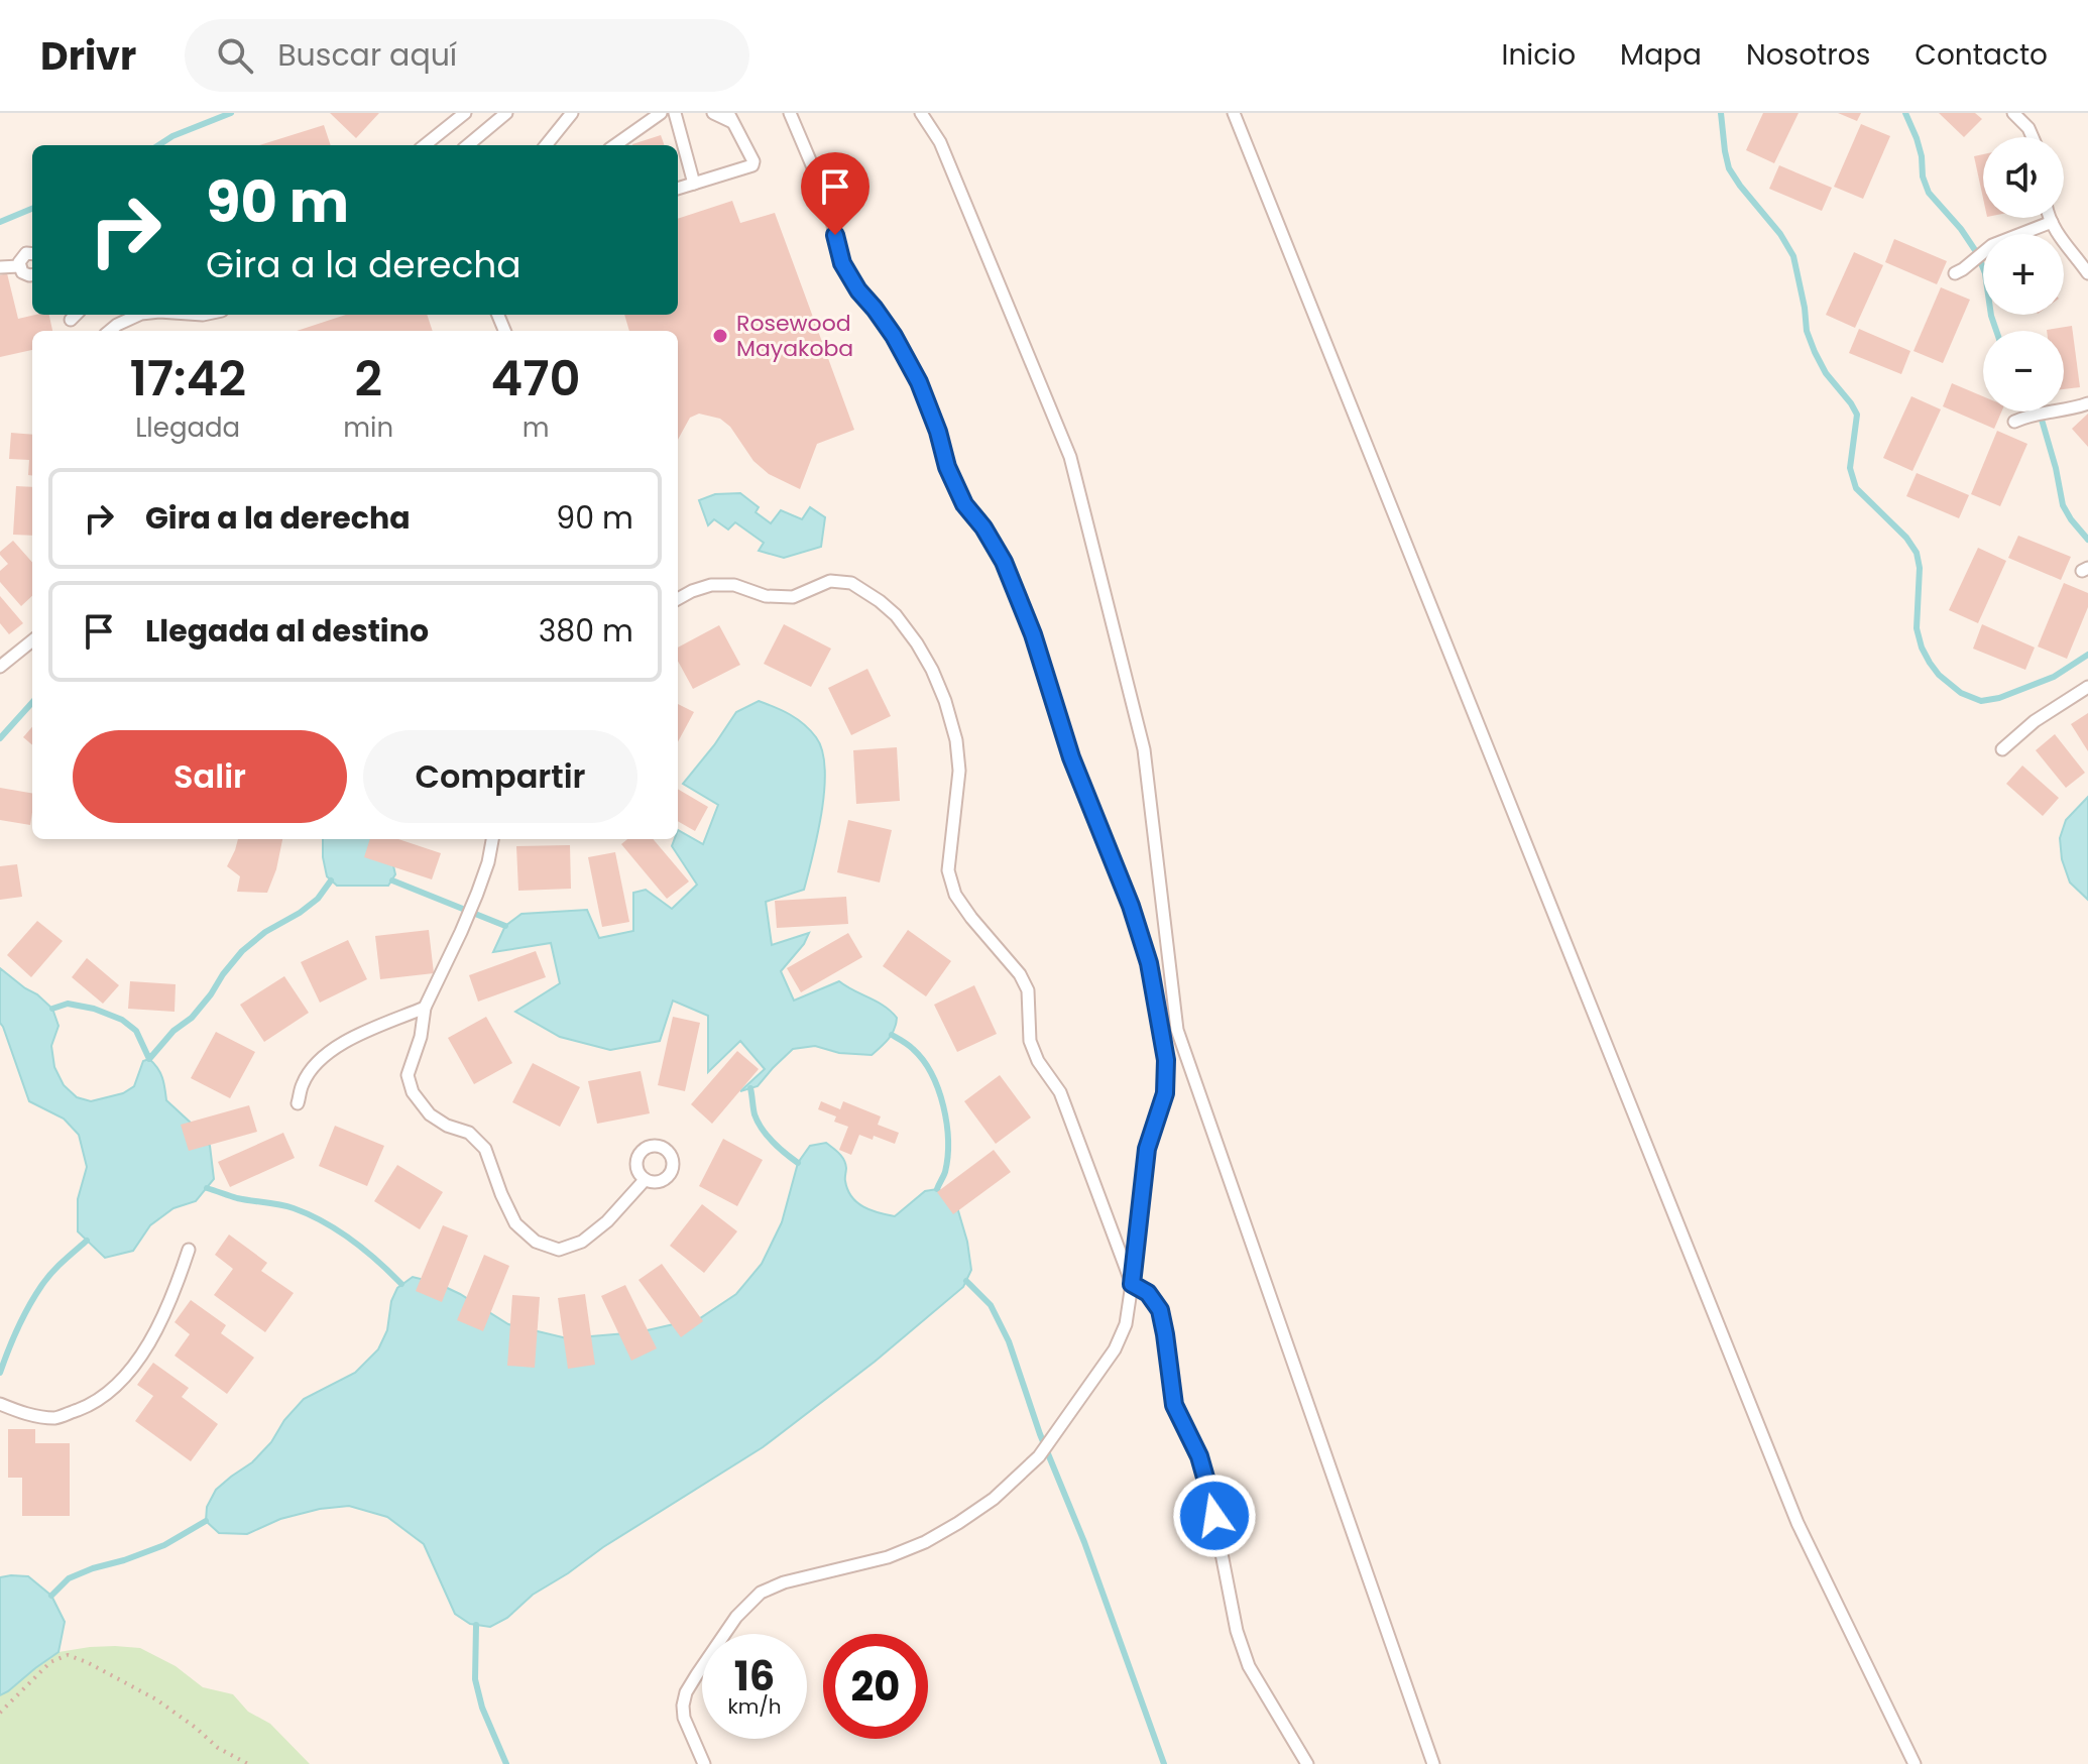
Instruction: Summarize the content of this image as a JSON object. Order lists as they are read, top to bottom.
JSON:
{
  "places": ["Rosewood Mayakoba"],
  "page": {
    "header": "Drivr",
    "search": "Buscar aquí",
    "nav": [
      "Inicio",
      "Mapa",
      "Nosotros",
      "Contacto"
    ],
    "map_buttons": ["+", "−"],
    "turn": ["90 m", "Gira a la derecha"],
    "eta": [
      "17:42",
      "Llegada",
      "2",
      "min",
      "470",
      "m"
    ],
    "list": [
      {
        "name": "Gira a la derecha",
        "value": "90 m"
      },
      {
        "name": "Llegada al destino",
        "value": "380 m"
      }
    ],
    "buttons": ["Salir", "Compartir"],
    "speed": "16 km/h",
    "limit": "20"
  }
}
